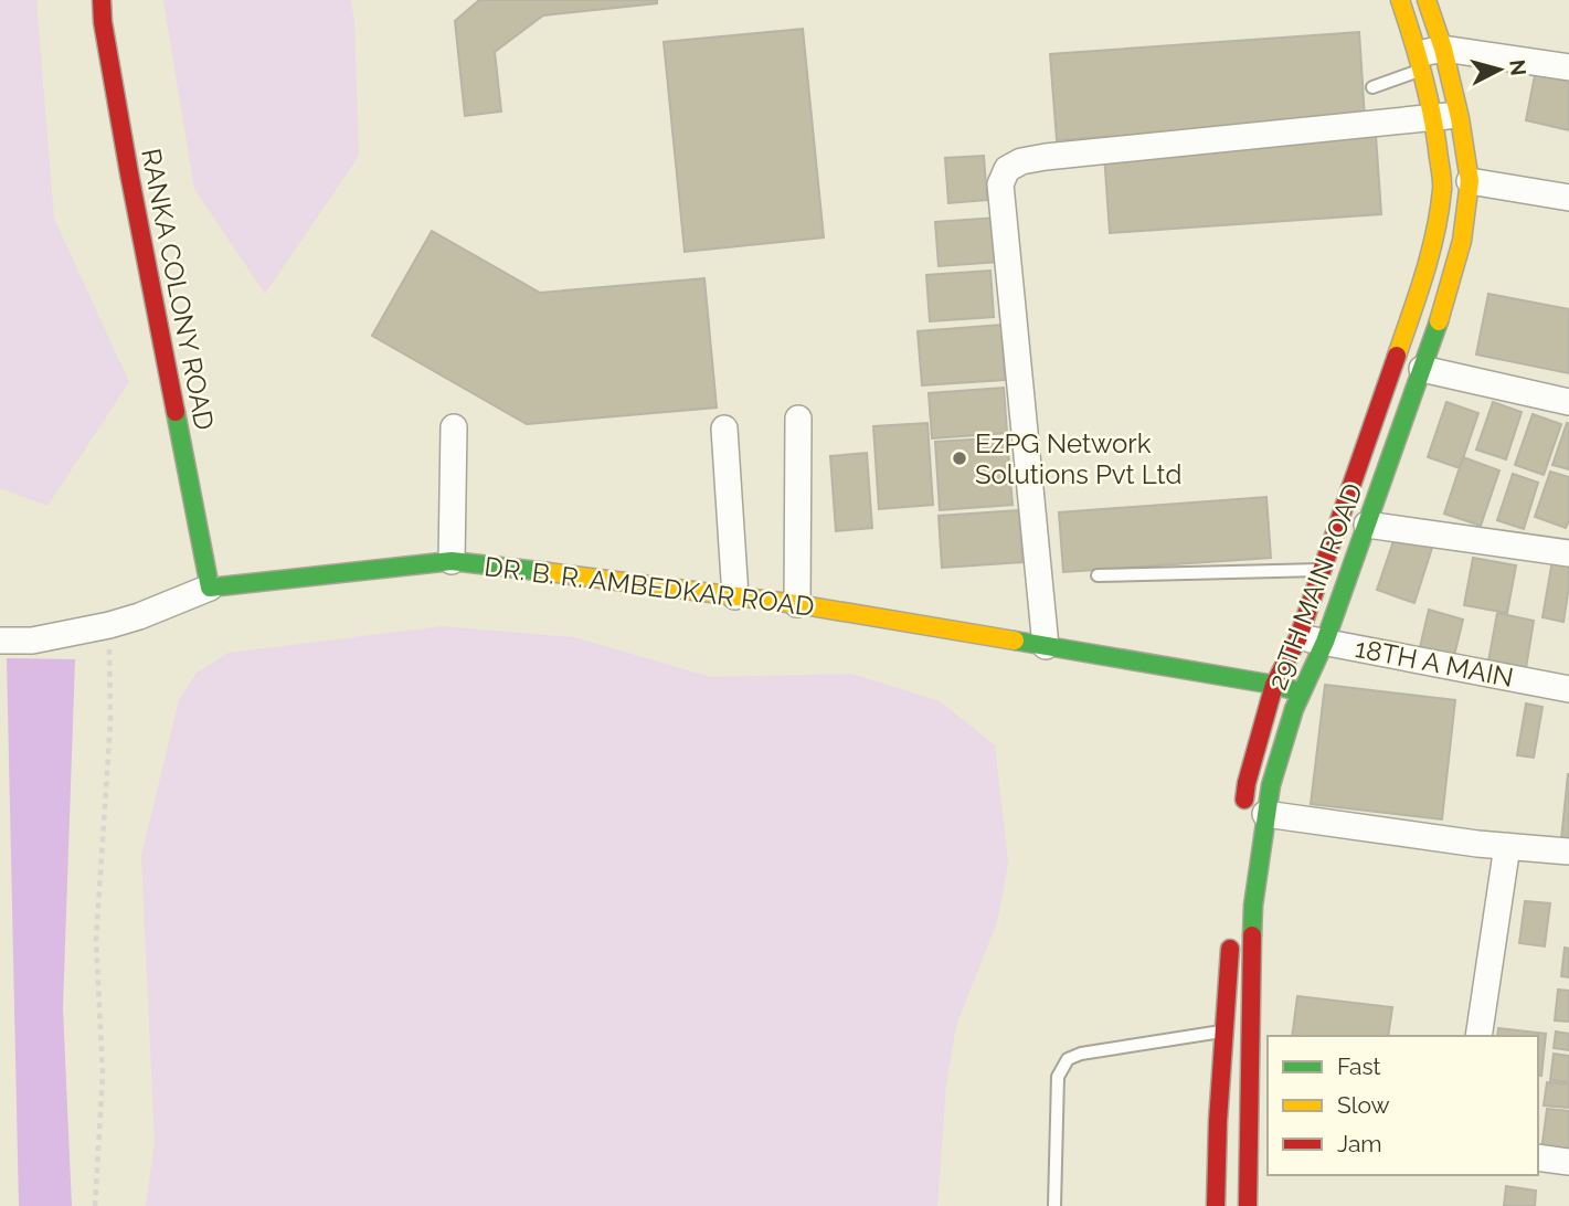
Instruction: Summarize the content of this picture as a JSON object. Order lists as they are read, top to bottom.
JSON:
{
  "streets": {
    "main road": ["RANKA COLONY ROAD", "DR. B. R. AMBEDKAR ROAD", "29TH MAIN ROAD"],
    "street": ["18TH A MAIN"]
  },
  "crossings": [
    ["RANKA COLONY ROAD", "DR. B. R. AMBEDKAR ROAD"],
    ["DR. B. R. AMBEDKAR ROAD", "29TH MAIN ROAD"],
    ["29TH MAIN ROAD", "18TH A MAIN"]
  ],
  "places": ["EzPG Network Solutions Pvt Ltd"],
  "legend": ["Fast", "Slow", "Jam"],
  "north": "right"
}
